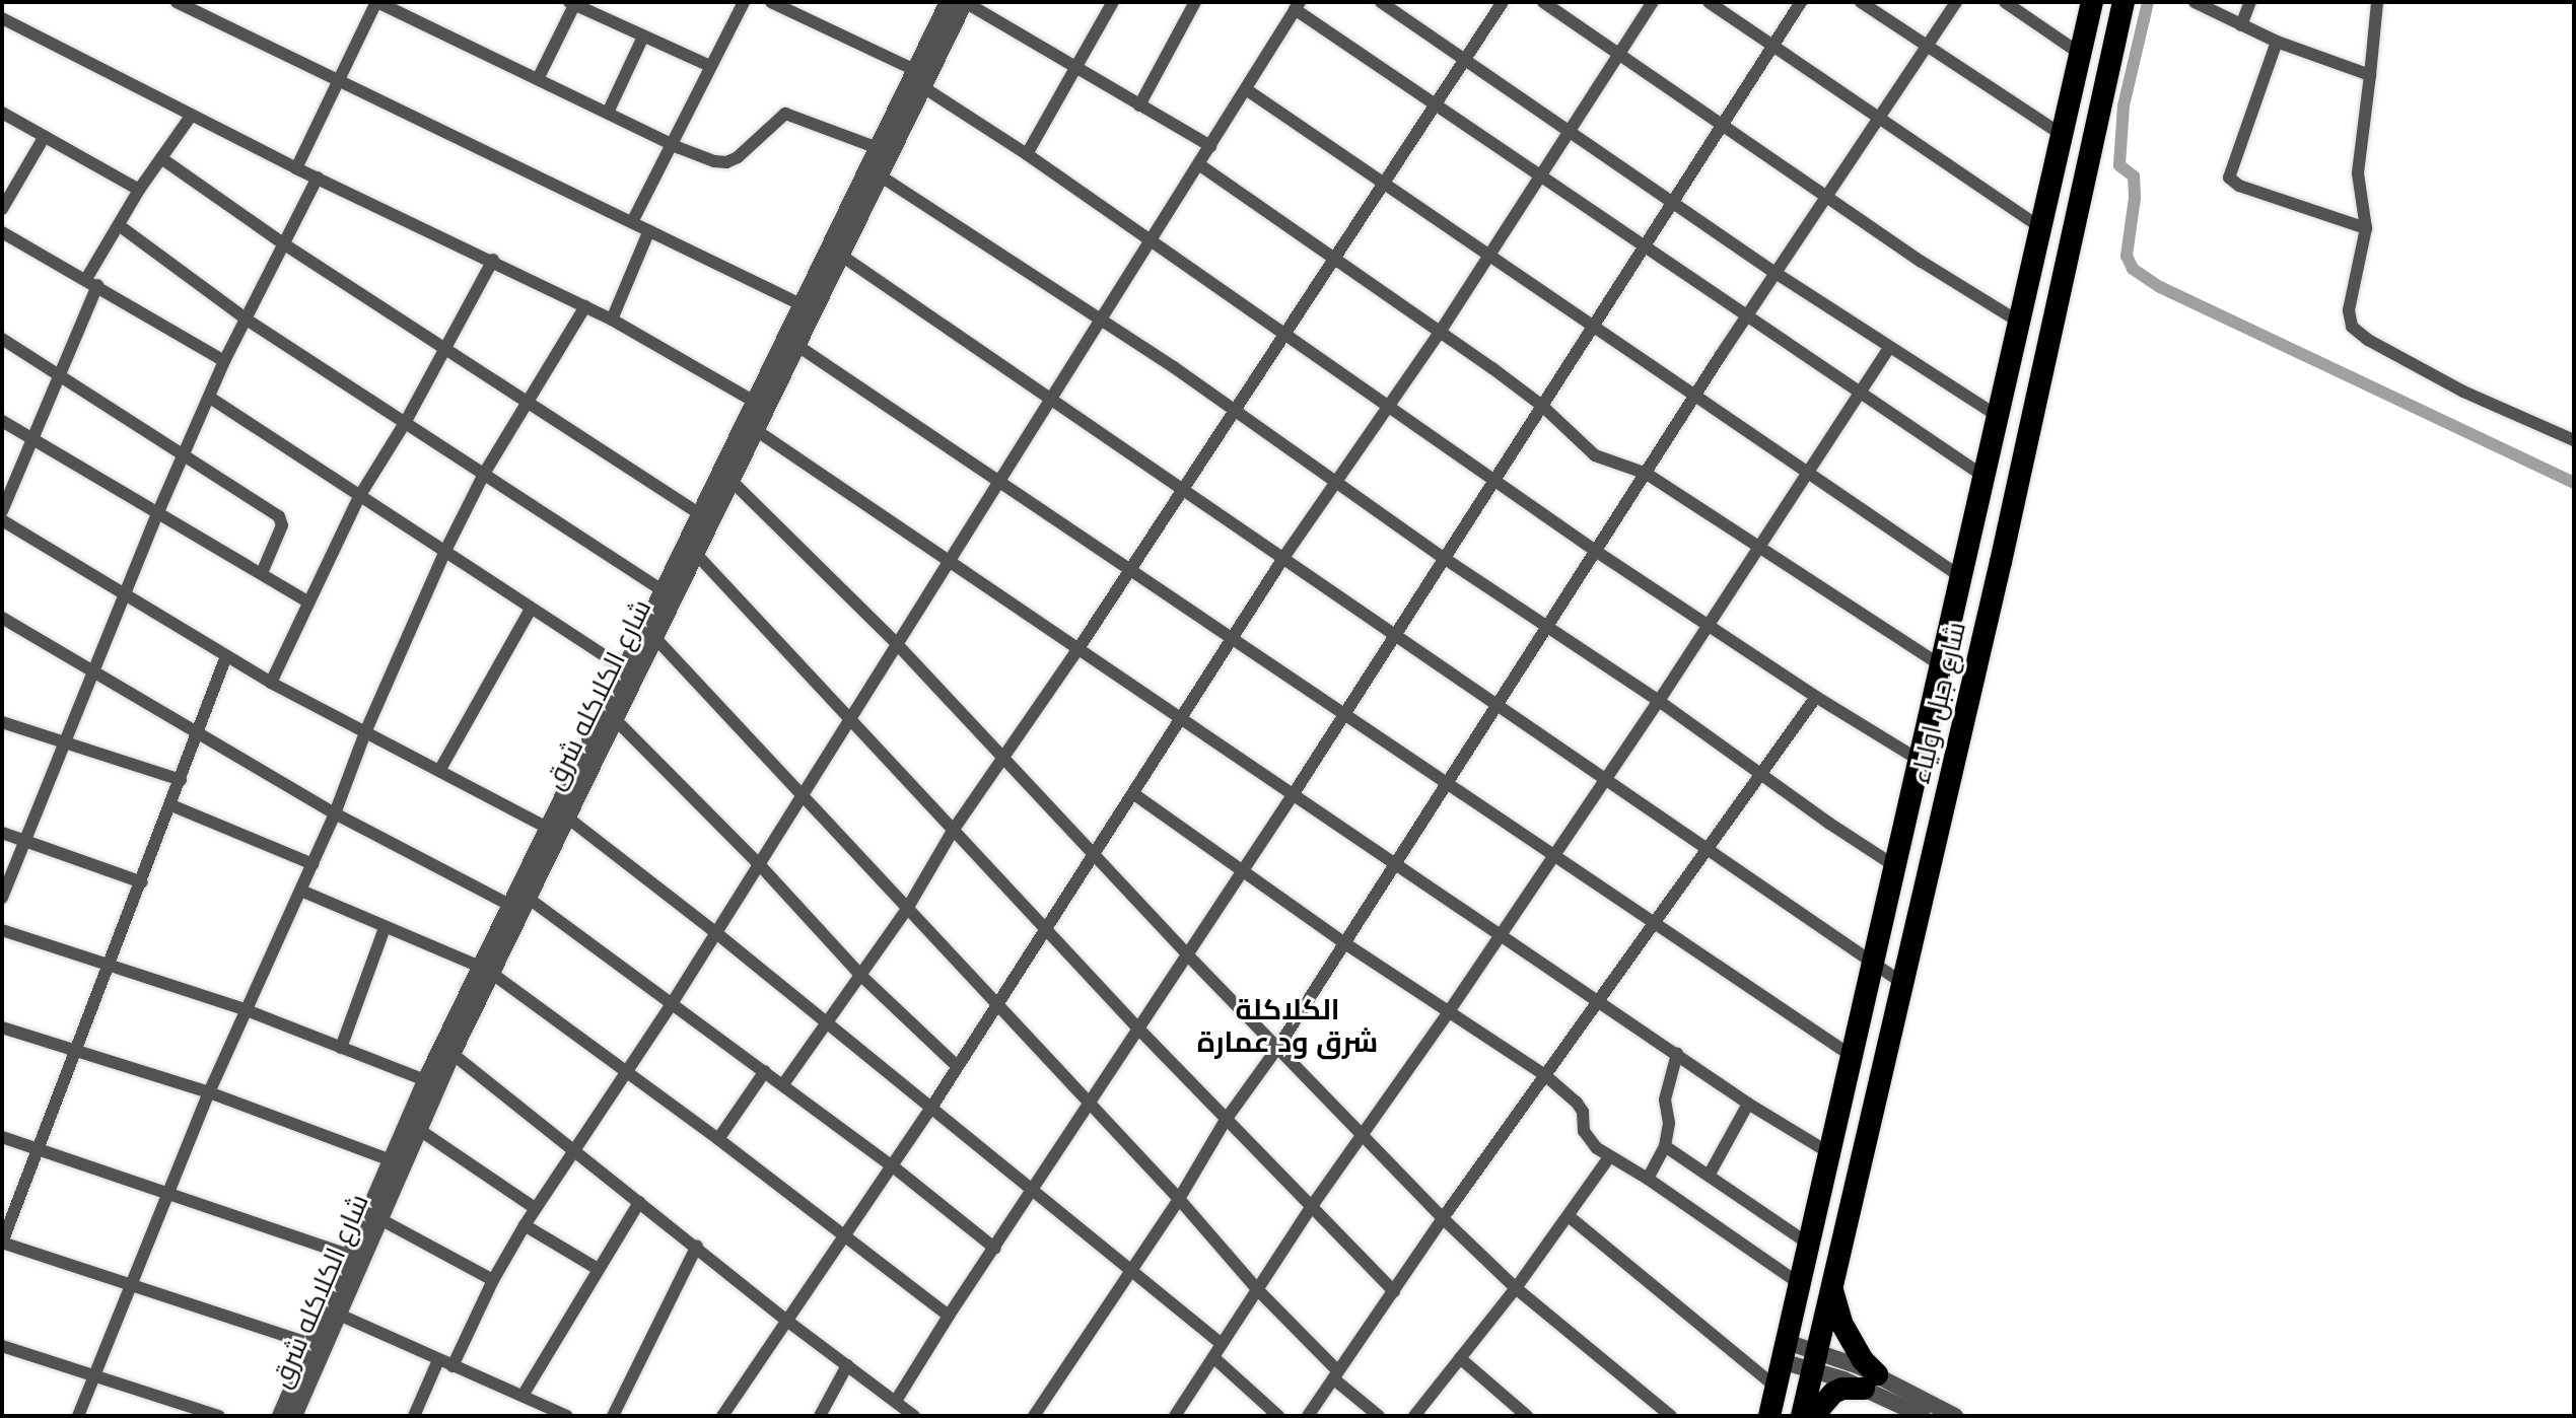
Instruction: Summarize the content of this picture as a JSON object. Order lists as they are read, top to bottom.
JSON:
{
  "streets": {
    "highway": ["شارع جبل اولياء"],
    "street": ["شارع الكلاكله شرق"]
  },
  "districts": ["الكلاكلة شرق ود عمارة"]
}
